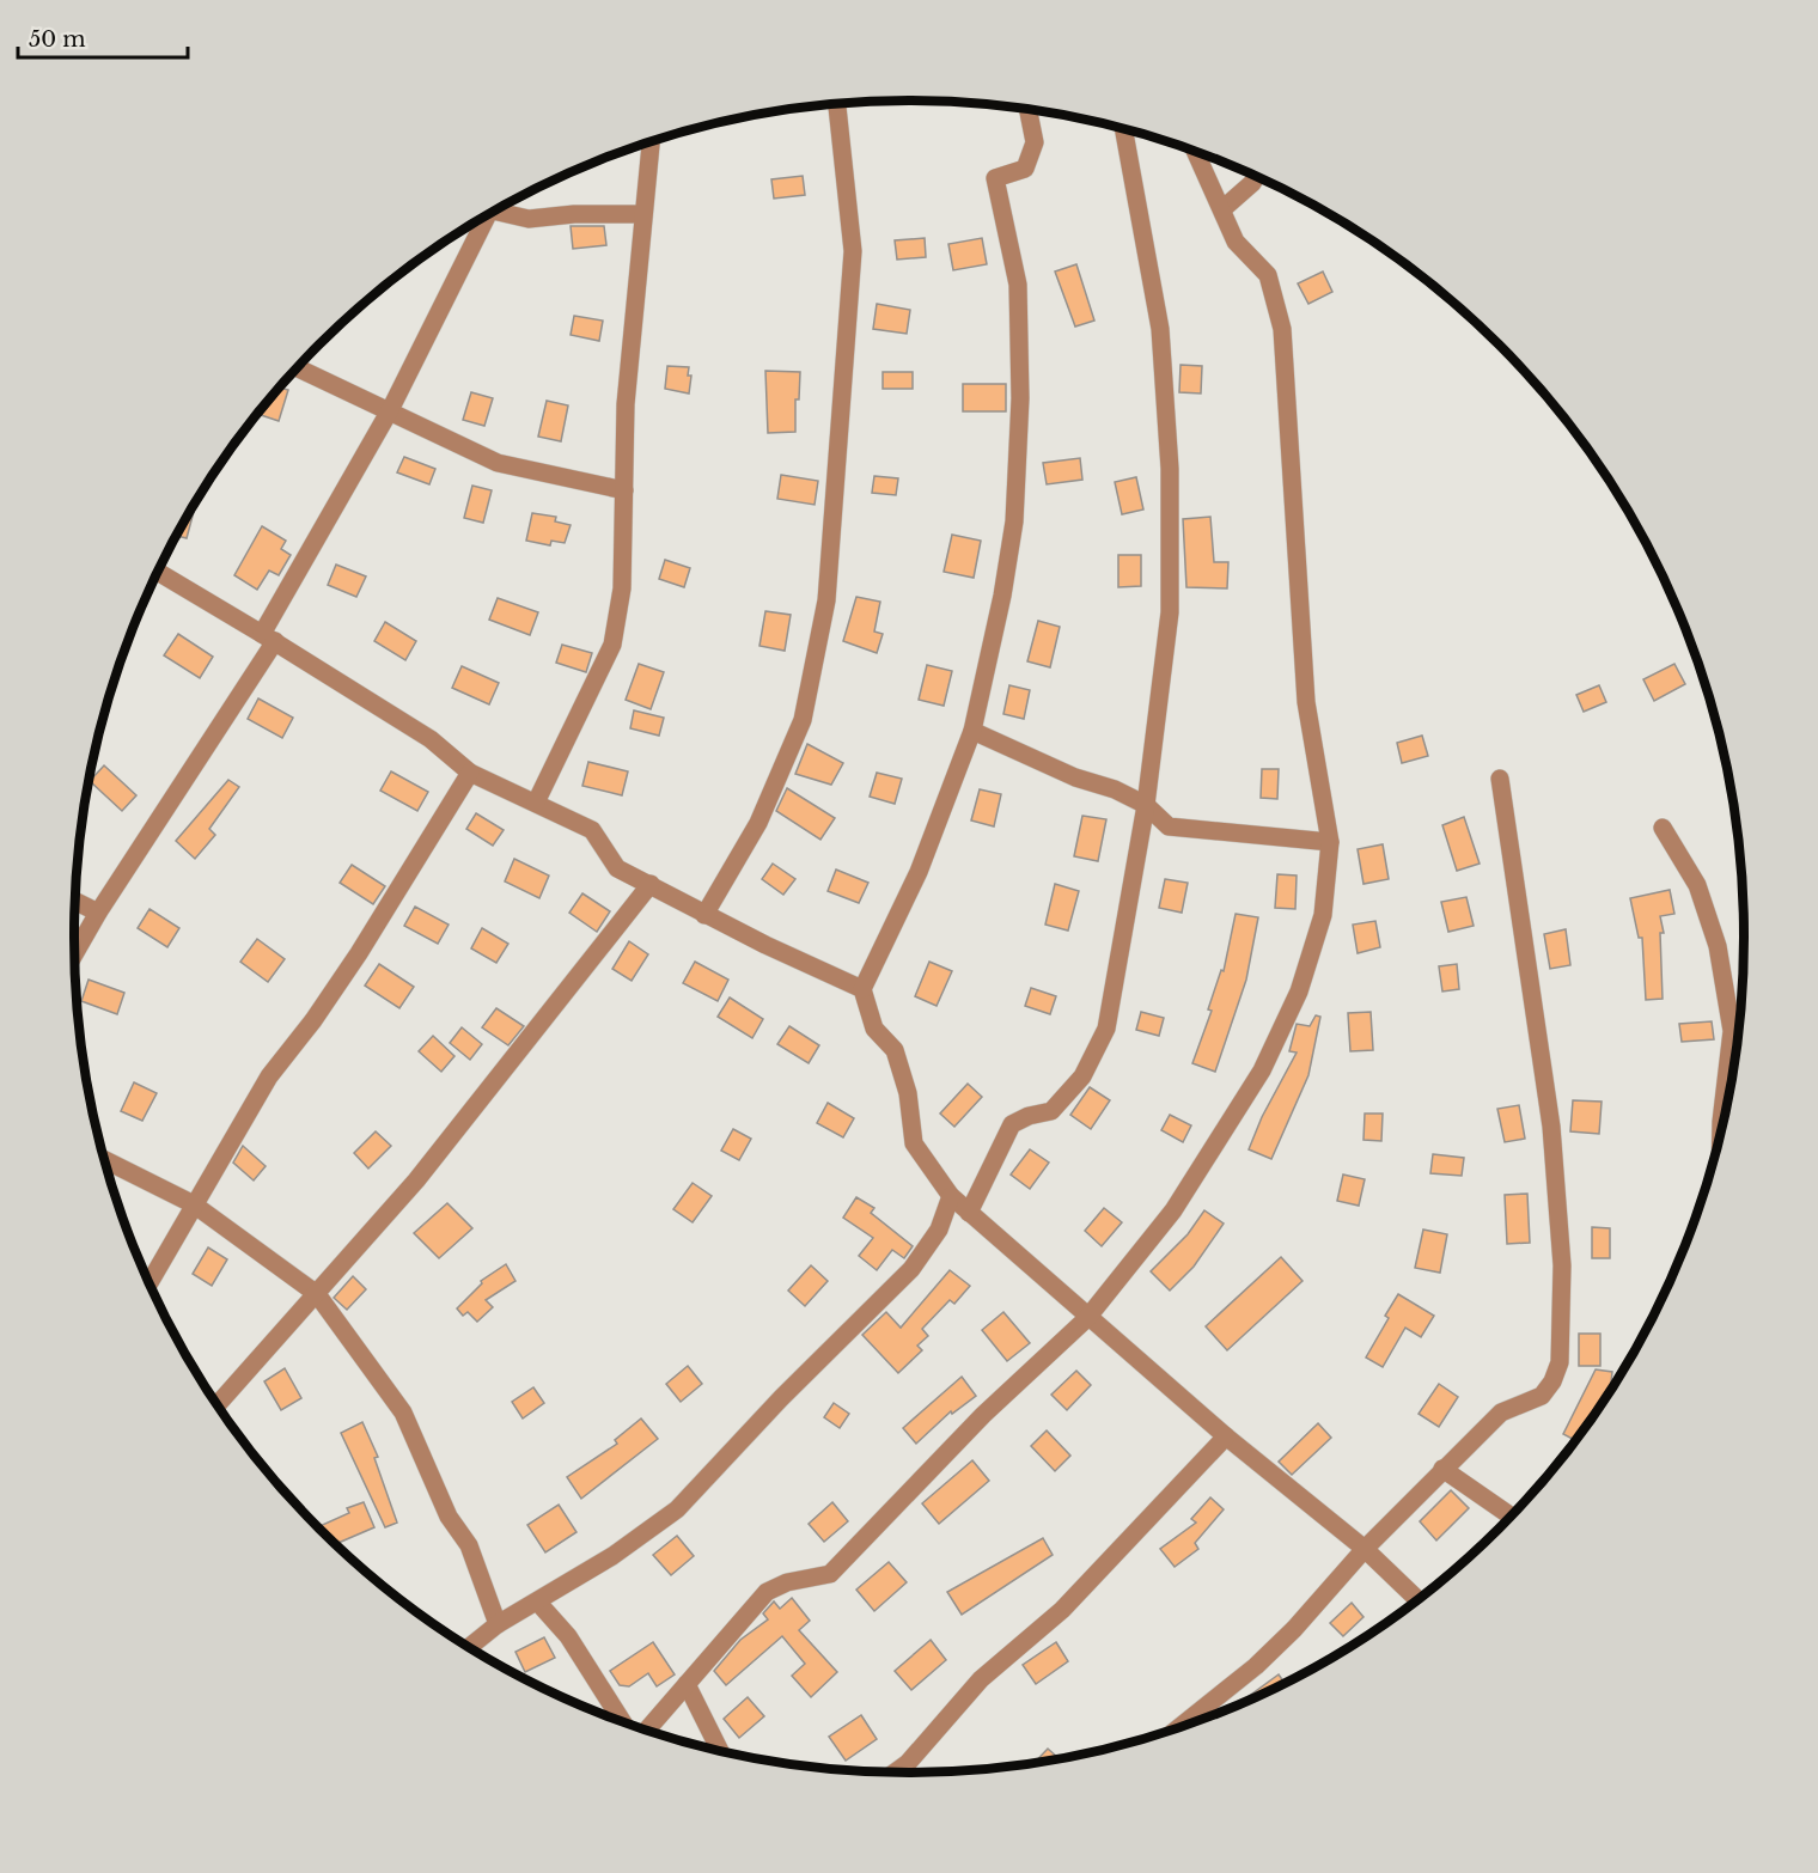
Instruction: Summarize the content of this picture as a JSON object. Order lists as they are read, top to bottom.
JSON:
{
  "scale_bar": "50 m"
}
